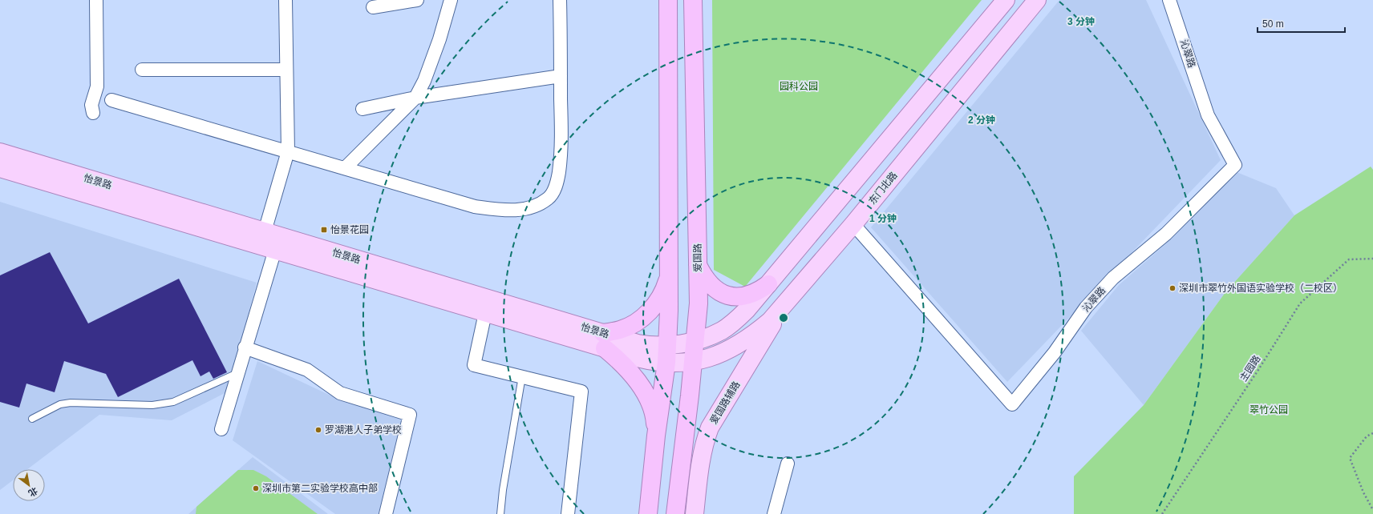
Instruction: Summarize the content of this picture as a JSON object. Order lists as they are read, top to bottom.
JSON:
{
  "streets": {
    "highway": ["爱国路"],
    "main road": ["怡景路", "东门北路", "爱国路辅路"],
    "street": ["沁翠路"],
    "path": ["主园路"]
  },
  "crossings": [
    ["沁翠路", "东门北路"],
    ["怡景路", "东门北路"],
    ["怡景路", "爱国路"],
    ["东门北路", "爱国路"],
    ["东门北路", "爱国路辅路"]
  ],
  "parks": ["园科公园", "翠竹公园"],
  "places": {
    "transit": ["怡景花园"],
    "other": ["深圳市翠竹外国语实验学校（二校区）", "罗湖港人子弟学校", "深圳市第二实验学校高中部"]
  },
  "scale_bar": "50 m",
  "north": "bottom right",
  "rings": ["3 分钟", "2 分钟", "1 分钟"]
}
